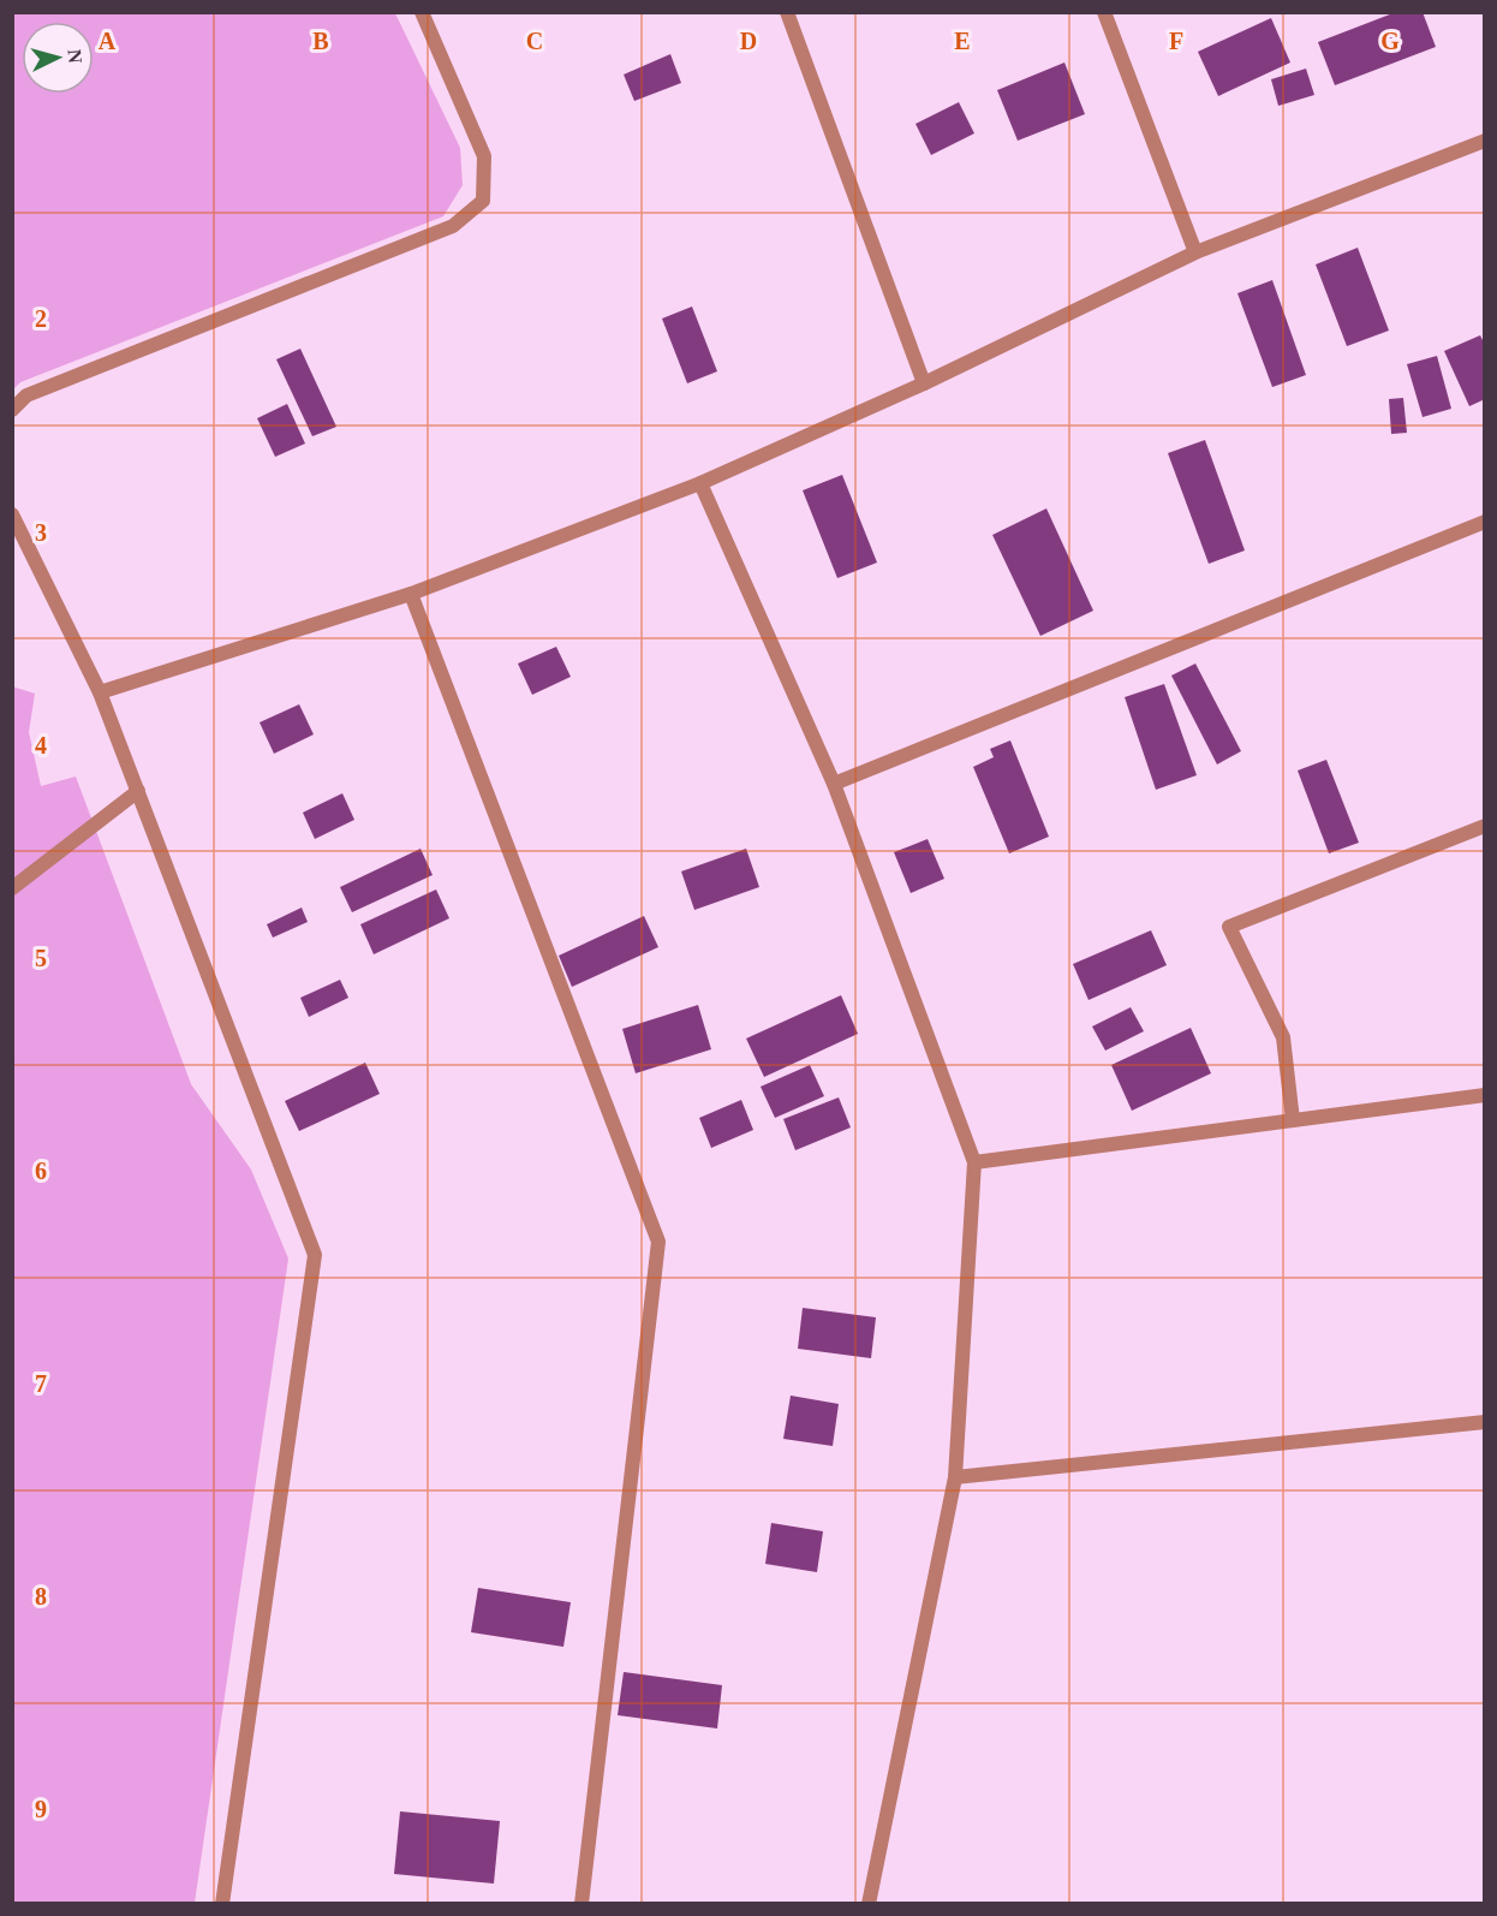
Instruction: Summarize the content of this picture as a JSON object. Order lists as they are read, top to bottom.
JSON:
{
  "north": "right",
  "grid": {
    "columns": [
      "A",
      "B",
      "C",
      "D",
      "E",
      "F",
      "G"
    ],
    "rows": [
      "2",
      "3",
      "4",
      "5",
      "6",
      "7",
      "8",
      "9"
    ]
  }
}
